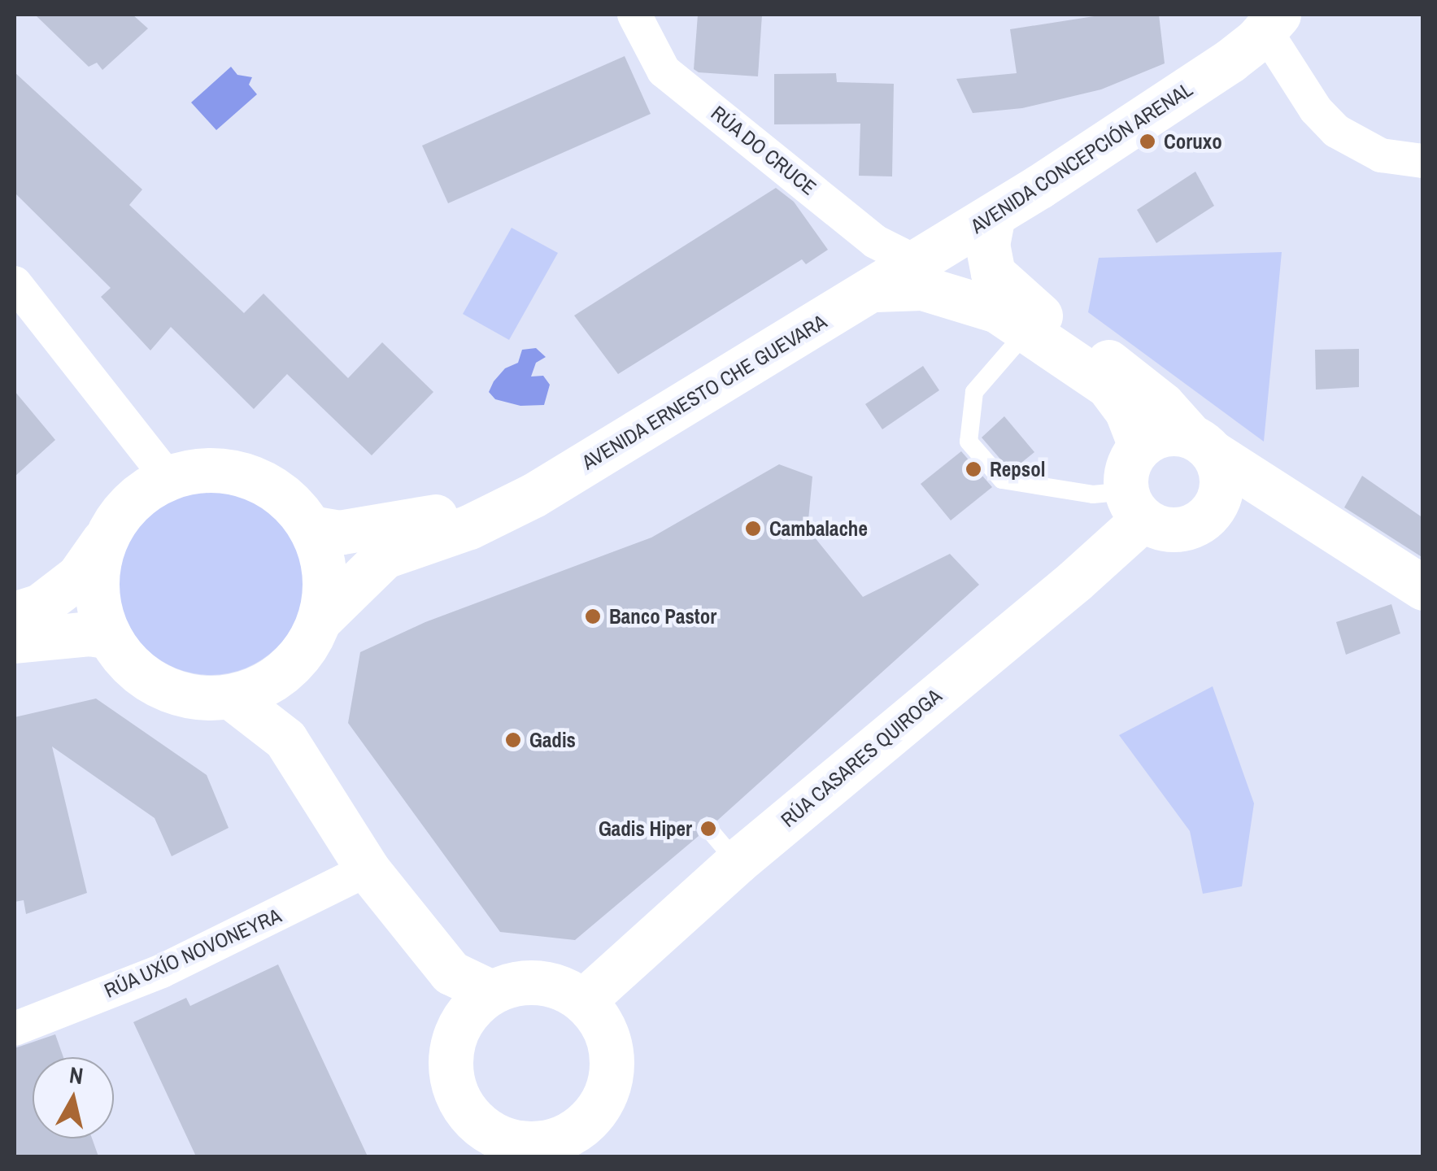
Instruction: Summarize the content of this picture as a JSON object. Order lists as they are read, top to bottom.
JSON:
{
  "streets": {
    "street": [
      "RÚA DO CRUCE",
      "AVENIDA CONCEPCIÓN ARENAL",
      "AVENIDA ERNESTO CHE GUEVARA",
      "RÚA CASARES QUIROGA",
      "RÚA UXÍO NOVONEYRA"
    ]
  },
  "crossings": [
    ["RÚA DO CRUCE", "AVENIDA CONCEPCIÓN ARENAL"],
    ["AVENIDA CONCEPCIÓN ARENAL", "AVENIDA ERNESTO CHE GUEVARA"]
  ],
  "places": [
    "Coruxo",
    "Repsol",
    "Cambalache",
    "Banco Pastor",
    "Gadis",
    "Gadis Hiper"
  ],
  "north": "top"
}
